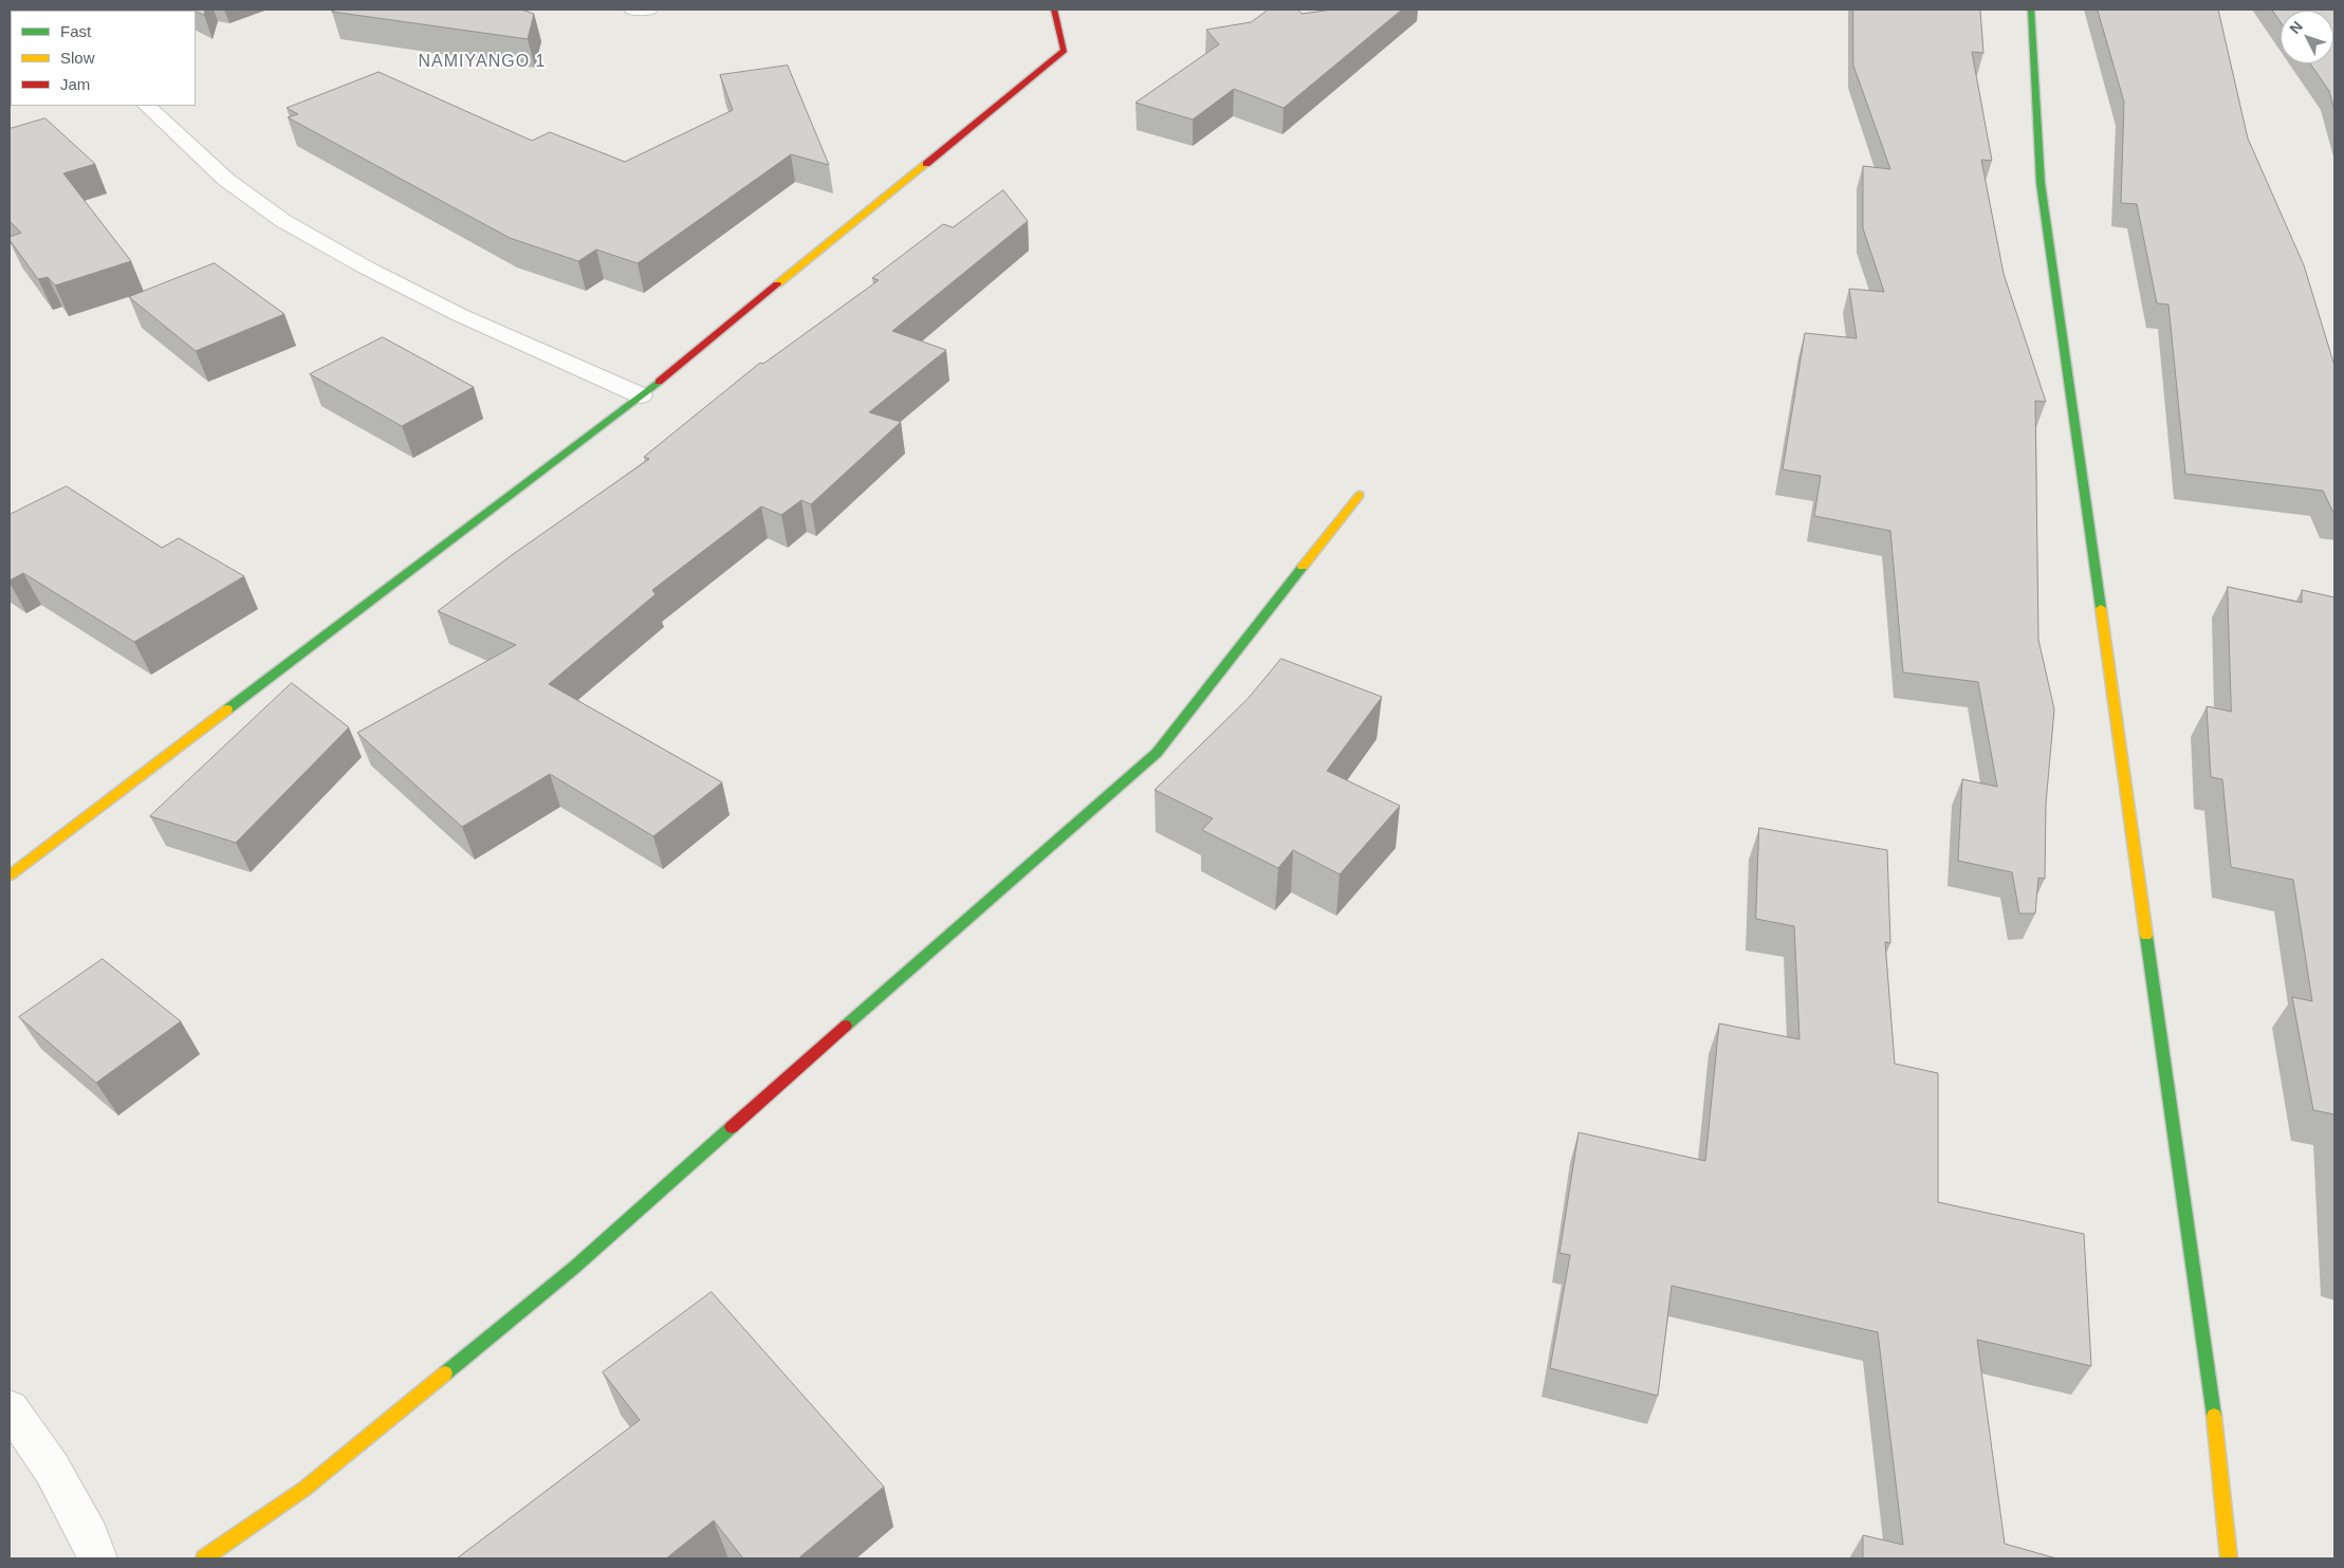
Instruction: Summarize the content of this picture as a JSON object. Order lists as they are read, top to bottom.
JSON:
{
  "districts": ["NAMIYANGO 1"],
  "legend": ["Fast", "Slow", "Jam"],
  "north": "top left"
}
